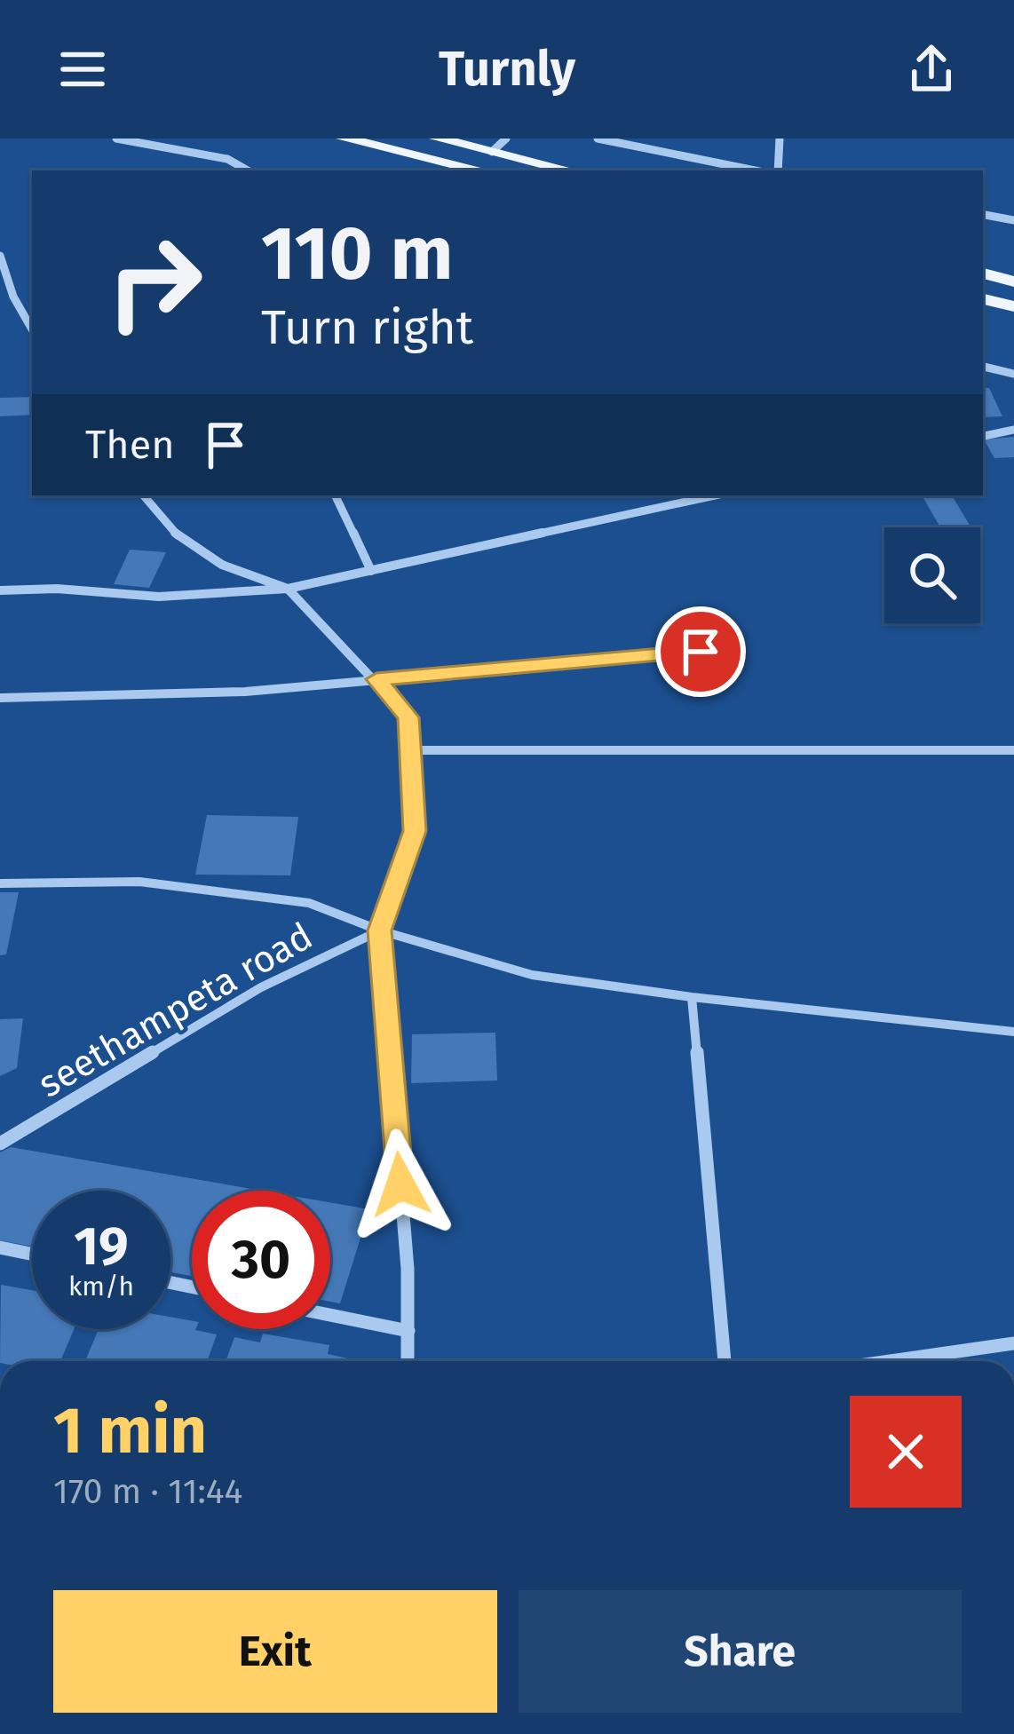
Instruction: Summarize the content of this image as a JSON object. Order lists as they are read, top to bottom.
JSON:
{
  "streets": {
    "street": ["seethampeta road"]
  },
  "page": {
    "header": "Turnly",
    "turn": ["110 m", "Turn right"],
    "then": "Then",
    "speed": "19 km/h",
    "limit": "30",
    "heading": ["1 min", "170 m · 11:44"],
    "buttons": ["Exit", "Share"]
  }
}
